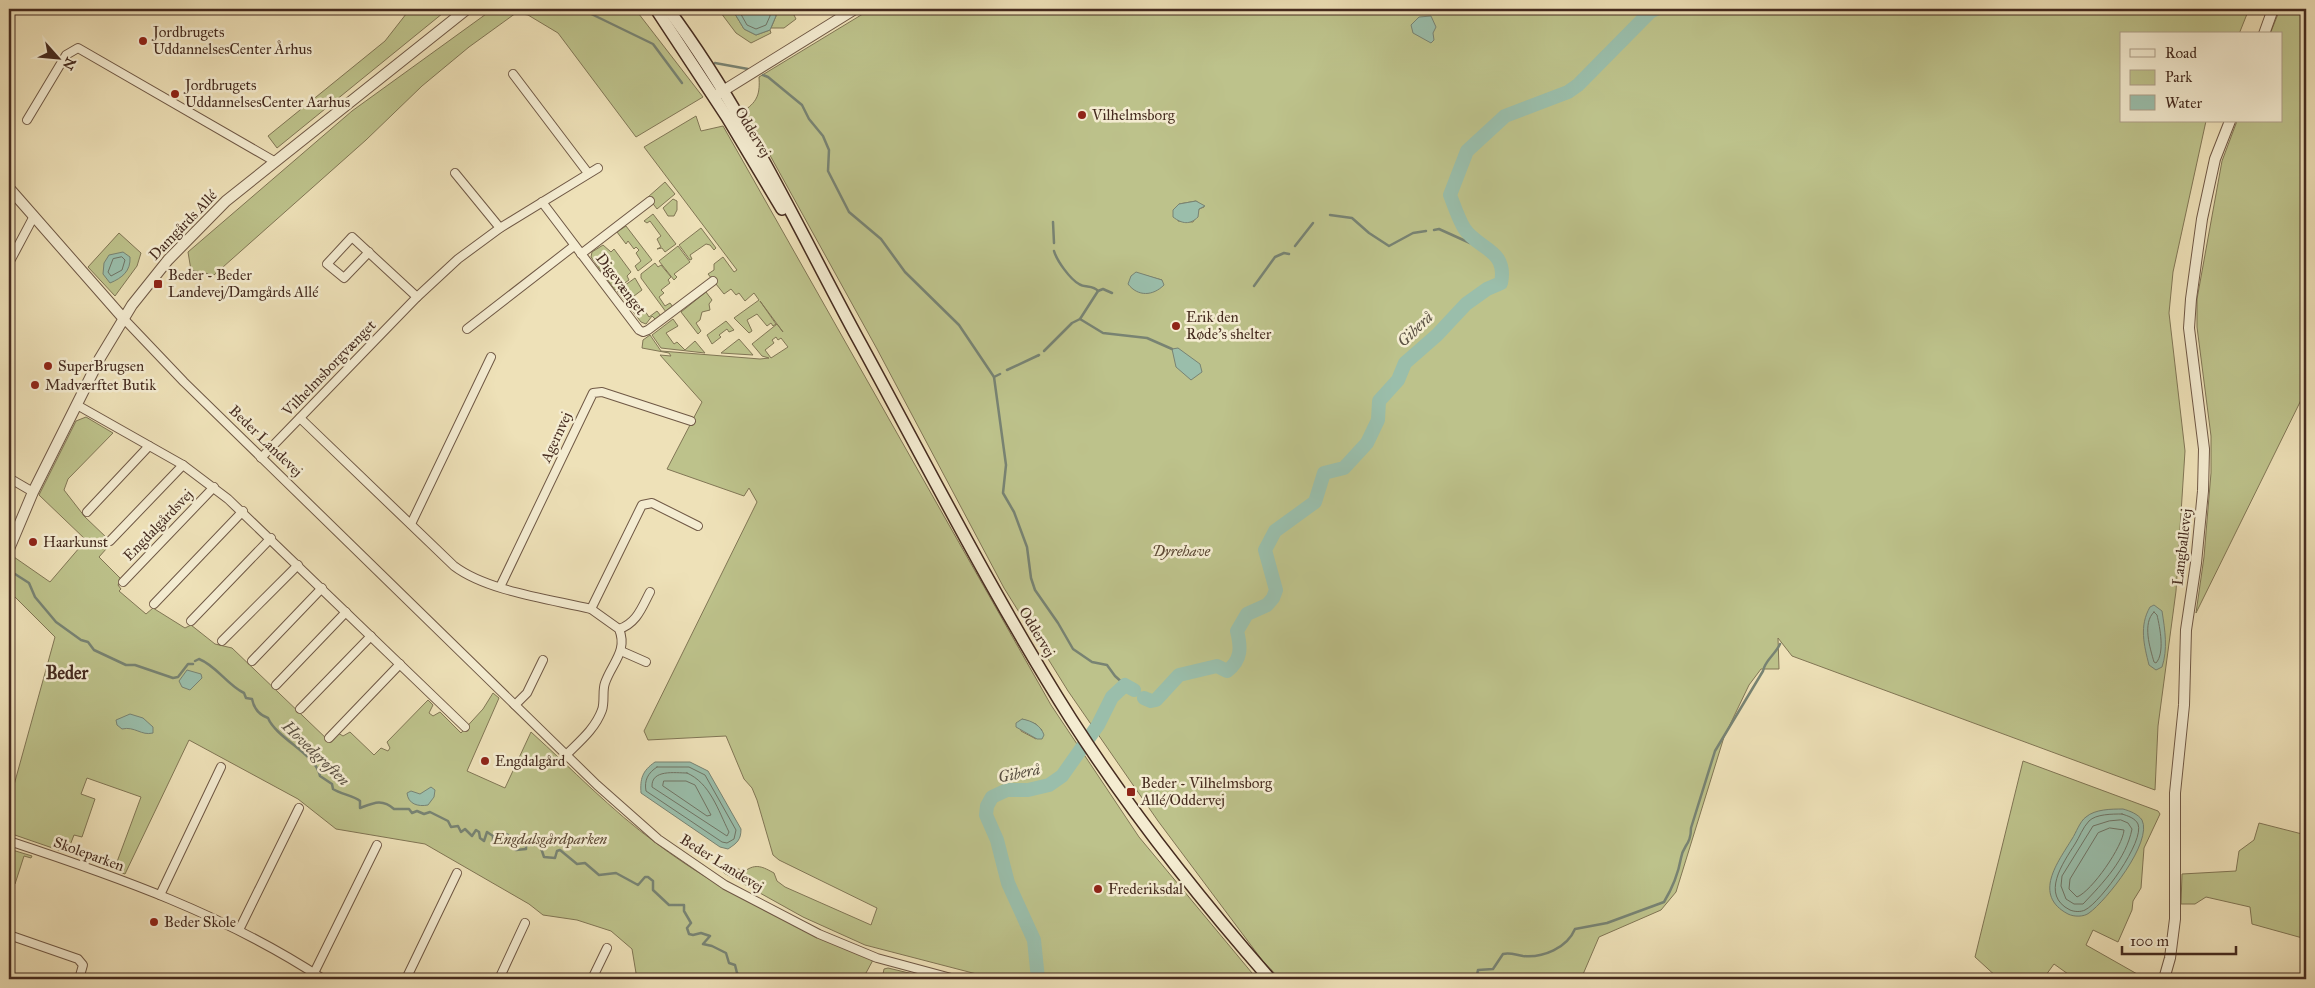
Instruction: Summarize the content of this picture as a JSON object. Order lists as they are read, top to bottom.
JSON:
{
  "streets": {
    "main road": ["Oddervej"],
    "street": [
      "Damgårds Allé",
      "Digevænget",
      "Vilhelmsborgvænget",
      "Agernvej",
      "Beder Landevej",
      "Engdalgårdsvej",
      "Langballevej",
      "Skoleparken"
    ]
  },
  "crossings": [
    ["Damgårds Allé", "Beder Landevej"],
    ["Damgårds Allé", "Engdalgårdsvej"],
    ["Digevænget", "Vilhelmsborgvænget"],
    ["Vilhelmsborgvænget", "Beder Landevej"]
  ],
  "districts": ["Beder"],
  "water": ["Giberå", "Hovedgrøften"],
  "parks": ["Dyrehave", "Engdalsgårdparken"],
  "places": {
    "other": [
      "Jordbrugets UddannelsesCenter Århus",
      "Jordbrugets UddannelsesCenter Aarhus",
      "Vilhelmsborg",
      "Erik den Røde's shelter",
      "SuperBrugsen",
      "Madværftet Butik",
      "Haarkunst",
      "Engdalgård",
      "Frederiksdal",
      "Beder Skole"
    ],
    "transit": ["Beder - Beder Landevej/Damgårds Allé", "Beder - Vilhelmsborg Allé/Oddervej"]
  },
  "legend": ["Road", "Park", "Water"],
  "scale_bar": "100 m",
  "north": "bottom right"
}
